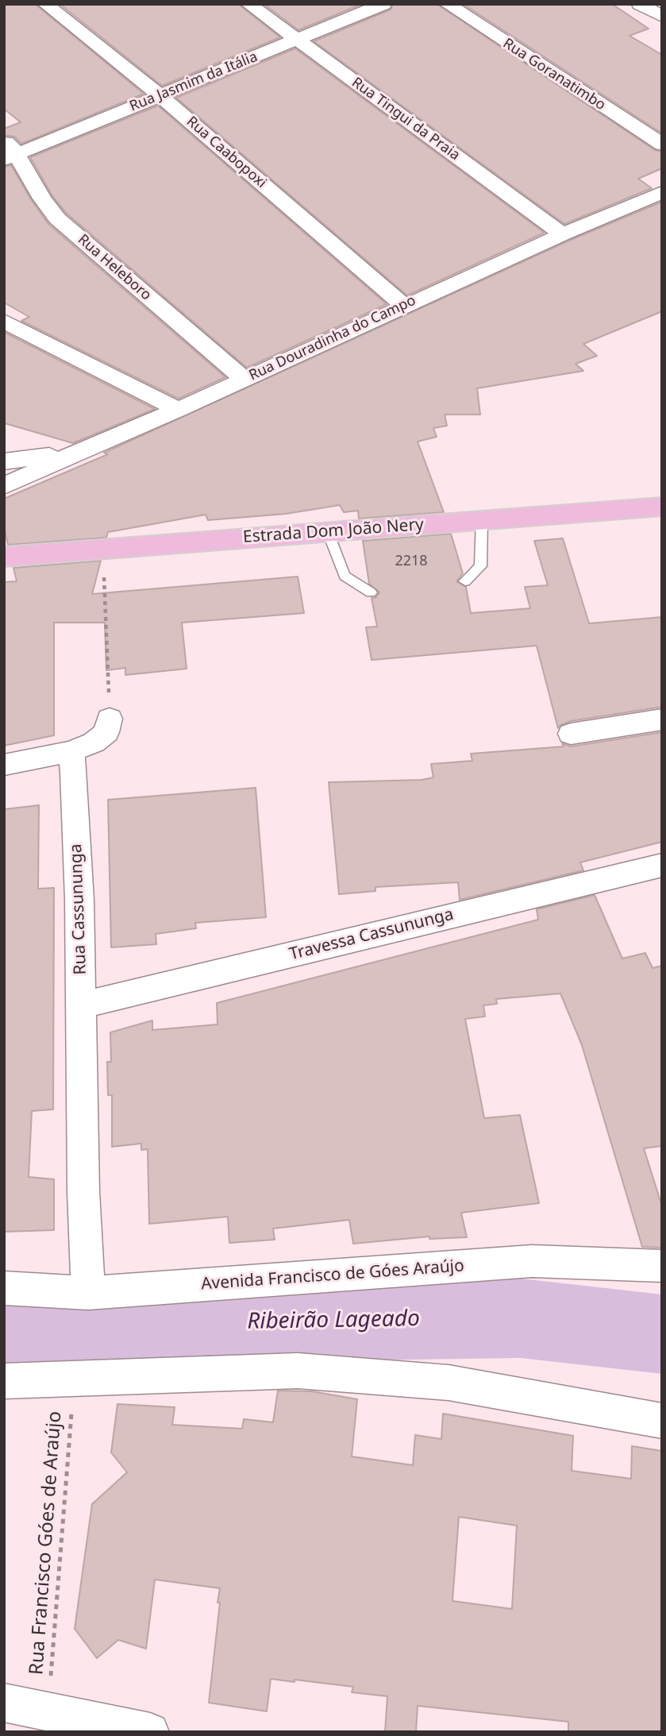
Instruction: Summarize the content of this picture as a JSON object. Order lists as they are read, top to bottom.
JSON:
{
  "streets": {
    "main road": ["Estrada Dom João Nery"],
    "street": [
      "Rua Goranatimbo",
      "Rua Jasmim da Itália",
      "Rua Tingui da Praia",
      "Rua Caabopoxi",
      "Rua Heleboro",
      "Rua Douradinha do Campo",
      "Rua Cassununga",
      "Travessa Cassununga",
      "Avenida Francisco de Góes Araújo"
    ],
    "path": ["Rua Francisco Góes de Araújo"]
  },
  "crossings": [
    ["Rua Jasmim da Itália", "Rua Tingui da Praia"],
    ["Rua Jasmim da Itália", "Rua Caabopoxi"],
    ["Rua Jasmim da Itália", "Rua Heleboro"],
    ["Rua Tingui da Praia", "Rua Douradinha do Campo"],
    ["Rua Caabopoxi", "Rua Douradinha do Campo"],
    ["Rua Heleboro", "Rua Douradinha do Campo"],
    ["Rua Cassununga", "Travessa Cassununga"],
    ["Rua Cassununga", "Avenida Francisco de Góes Araújo"]
  ],
  "water": ["Ribeirão Lageado"],
  "house_numbers": ["2218"]
}
